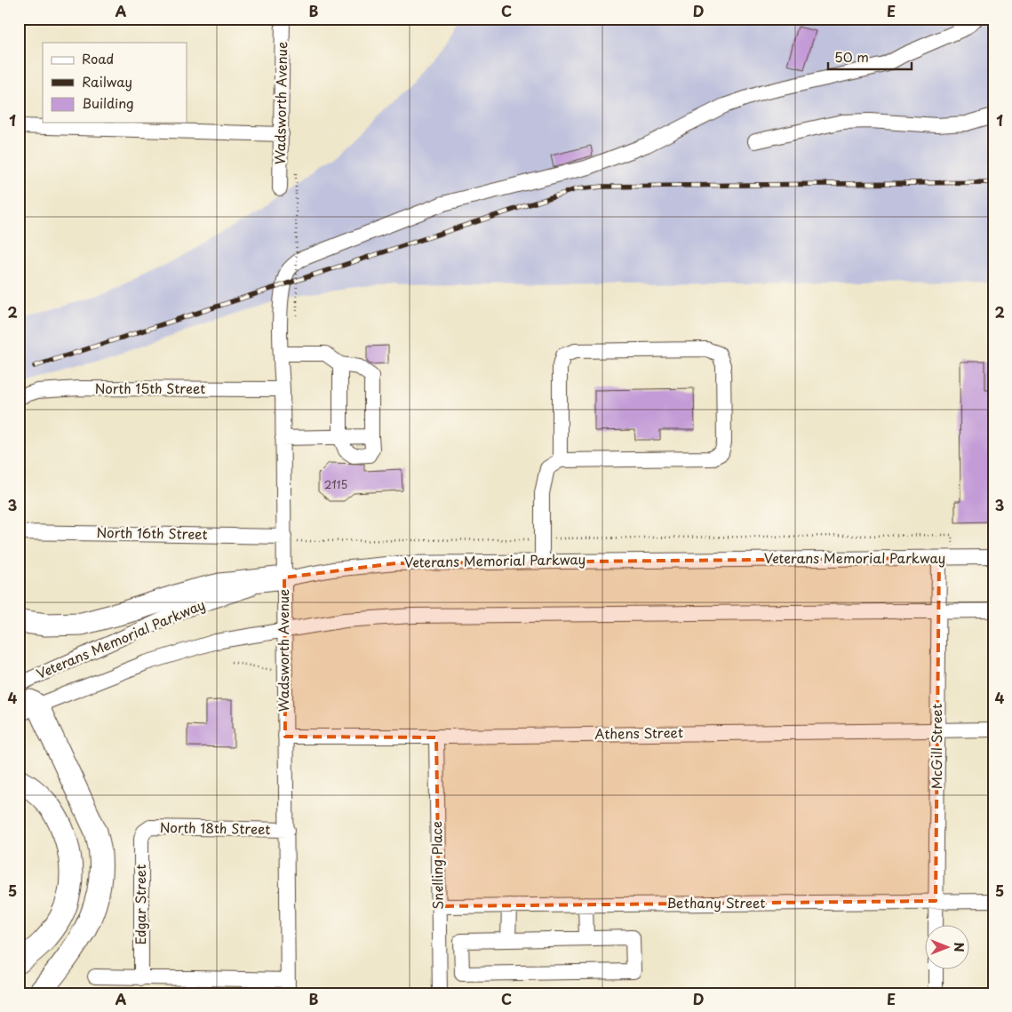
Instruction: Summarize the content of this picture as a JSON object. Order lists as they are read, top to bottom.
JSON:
{
  "streets": {
    "street": [
      "Wadsworth Avenue",
      "North 15th Street",
      "North 16th Street",
      "Veterans Memorial Parkway",
      "Athens Street",
      "McGill Street",
      "North 18th Street",
      "Snelling Place",
      "Bethany Street",
      "Edgar Street"
    ]
  },
  "crossings": [
    ["Wadsworth Avenue", "North 15th Street"],
    ["Wadsworth Avenue", "North 16th Street"],
    ["Wadsworth Avenue", "Veterans Memorial Parkway"],
    ["Wadsworth Avenue", "Athens Street"],
    ["Wadsworth Avenue", "North 18th Street"],
    ["Veterans Memorial Parkway", "McGill Street"],
    ["Athens Street", "McGill Street"],
    ["Athens Street", "Snelling Place"],
    ["McGill Street", "Bethany Street"],
    ["North 18th Street", "Edgar Street"],
    ["Snelling Place", "Bethany Street"]
  ],
  "house_numbers": ["2115"],
  "legend": ["Road", "Railway", "Building"],
  "scale_bar": "50 m",
  "north": "right",
  "grid": {
    "columns": [
      "A",
      "B",
      "C",
      "D",
      "E"
    ],
    "rows": [
      "1",
      "2",
      "3",
      "4",
      "5"
    ]
  }
}
